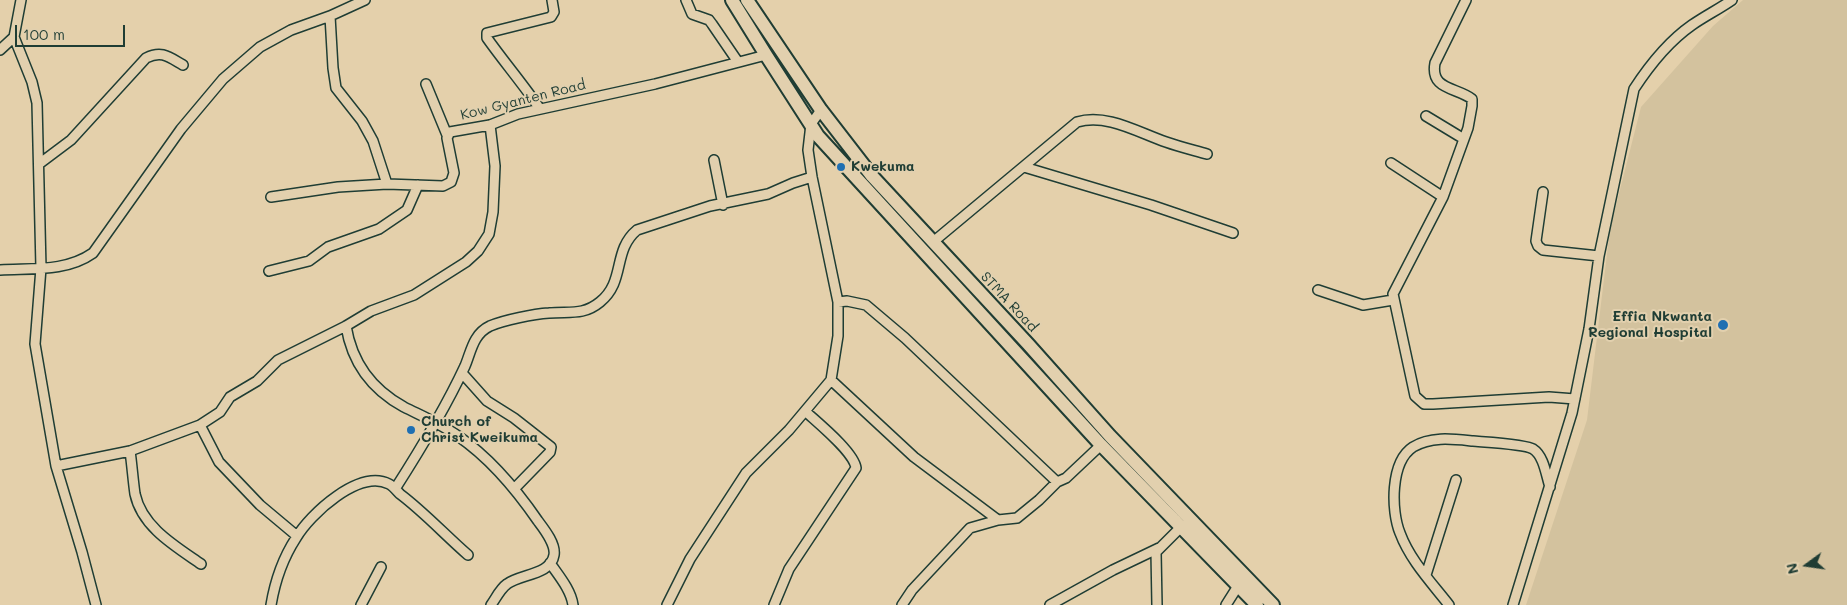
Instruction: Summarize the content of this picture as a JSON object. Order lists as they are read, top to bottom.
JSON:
{
  "streets": {
    "main road": ["STMA Road"],
    "street": ["Kow Gyanten Road"]
  },
  "crossings": [
    ["Kow Gyanten Road", "STMA Road"]
  ],
  "places": ["Kwekuma", "Effia Nkwanta Regional Hospital", "Church of Christ Kweikuma"],
  "scale_bar": "100 m",
  "north": "left"
}
